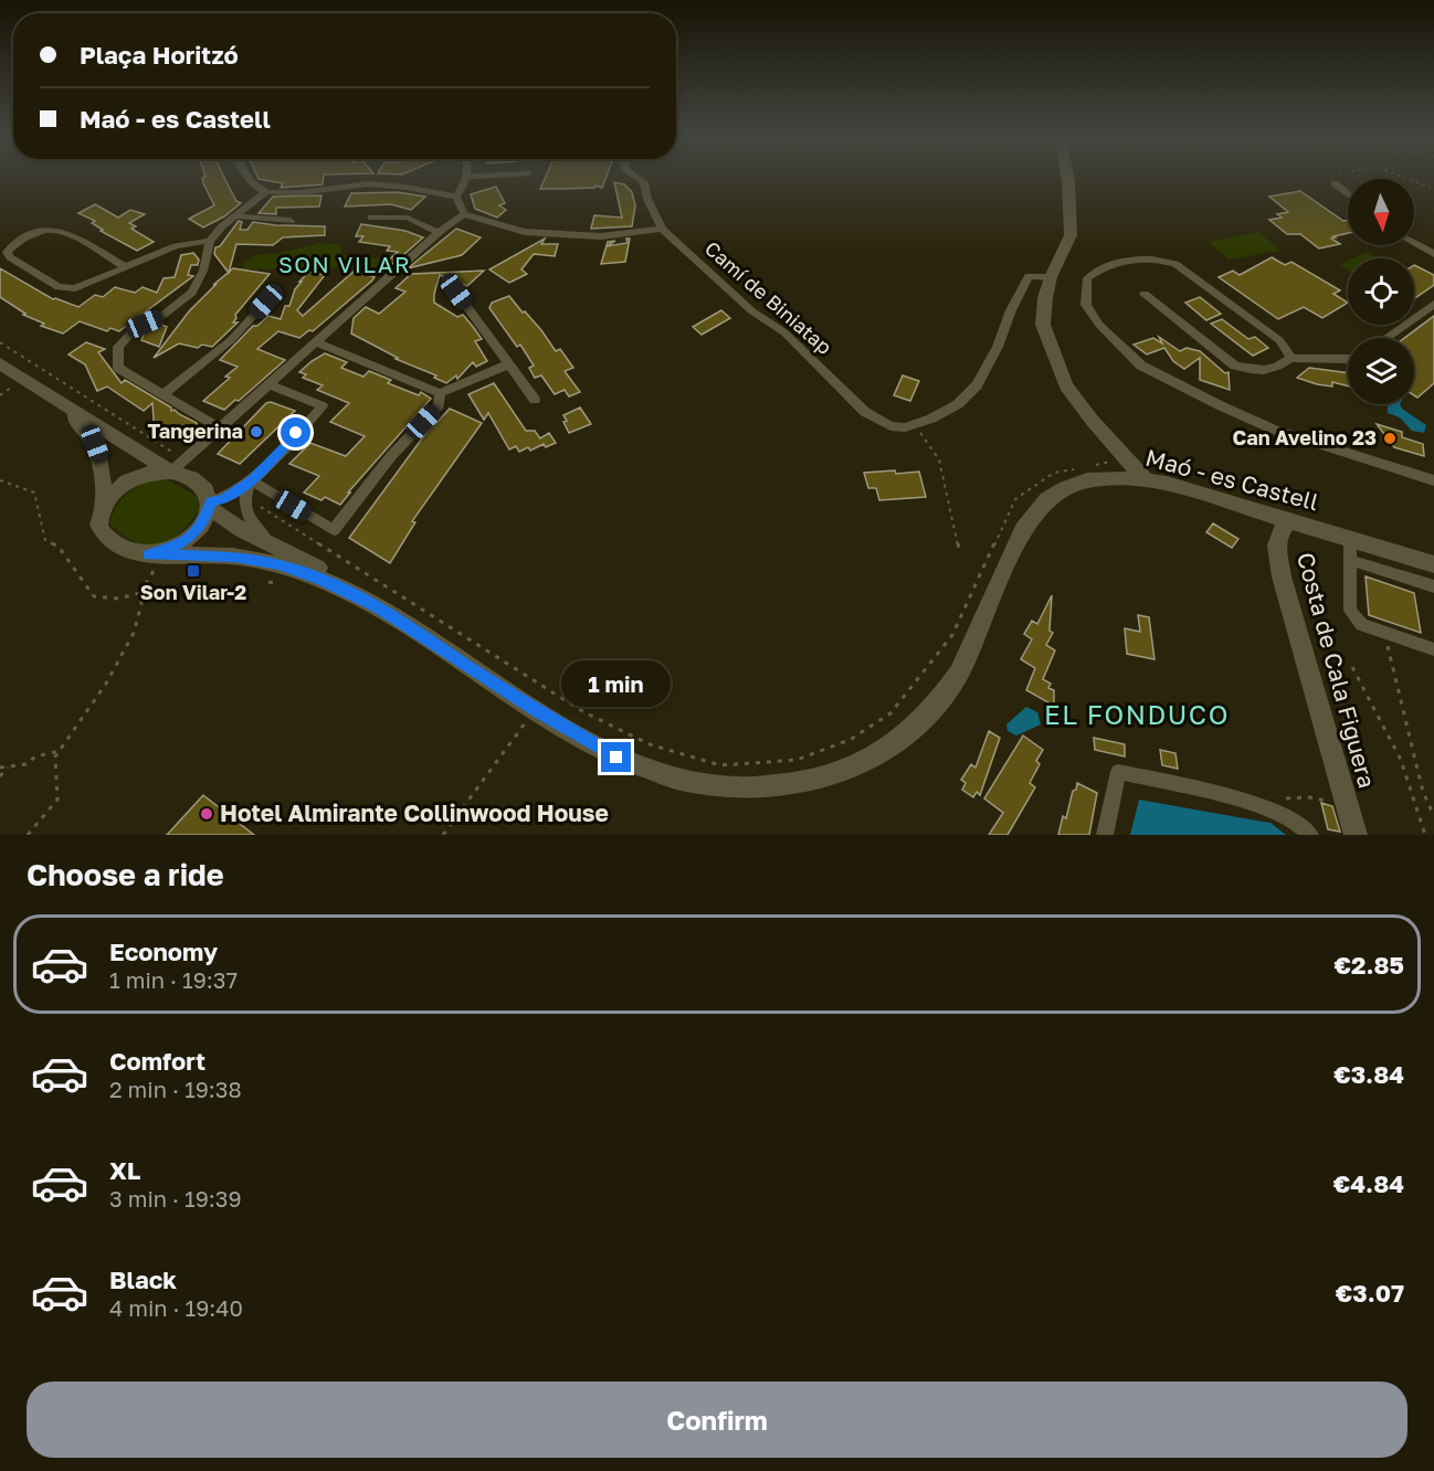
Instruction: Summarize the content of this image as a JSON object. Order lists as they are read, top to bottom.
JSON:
{
  "streets": {
    "main road": ["Maó - es Castell", "Costa de Cala Figuera"],
    "street": ["Camí de Biniatap"]
  },
  "crossings": [
    ["Maó - es Castell", "Costa de Cala Figuera"]
  ],
  "districts": ["SON VILAR", "EL FONDUCO"],
  "places": {
    "other": ["Tangerina", "Can Avelino 23", "Hotel Almirante Collinwood House"],
    "transit": ["Son Vilar-2"]
  },
  "north": "bottom",
  "page": {
    "banner": ["Plaça Horitzó", "Maó - es Castell"],
    "bubble": "1 min",
    "heading": "Choose a ride",
    "list": [
      {
        "name": "Economy",
        "note": "1 min · 19:37",
        "value": "€2.85"
      },
      {
        "name": "Comfort",
        "note": "2 min · 19:38",
        "value": "€3.84"
      },
      {
        "name": "XL",
        "note": "3 min · 19:39",
        "value": "€4.84"
      },
      {
        "name": "Black",
        "note": "4 min · 19:40",
        "value": "€3.07"
      }
    ],
    "buttons": "Confirm"
  }
}
